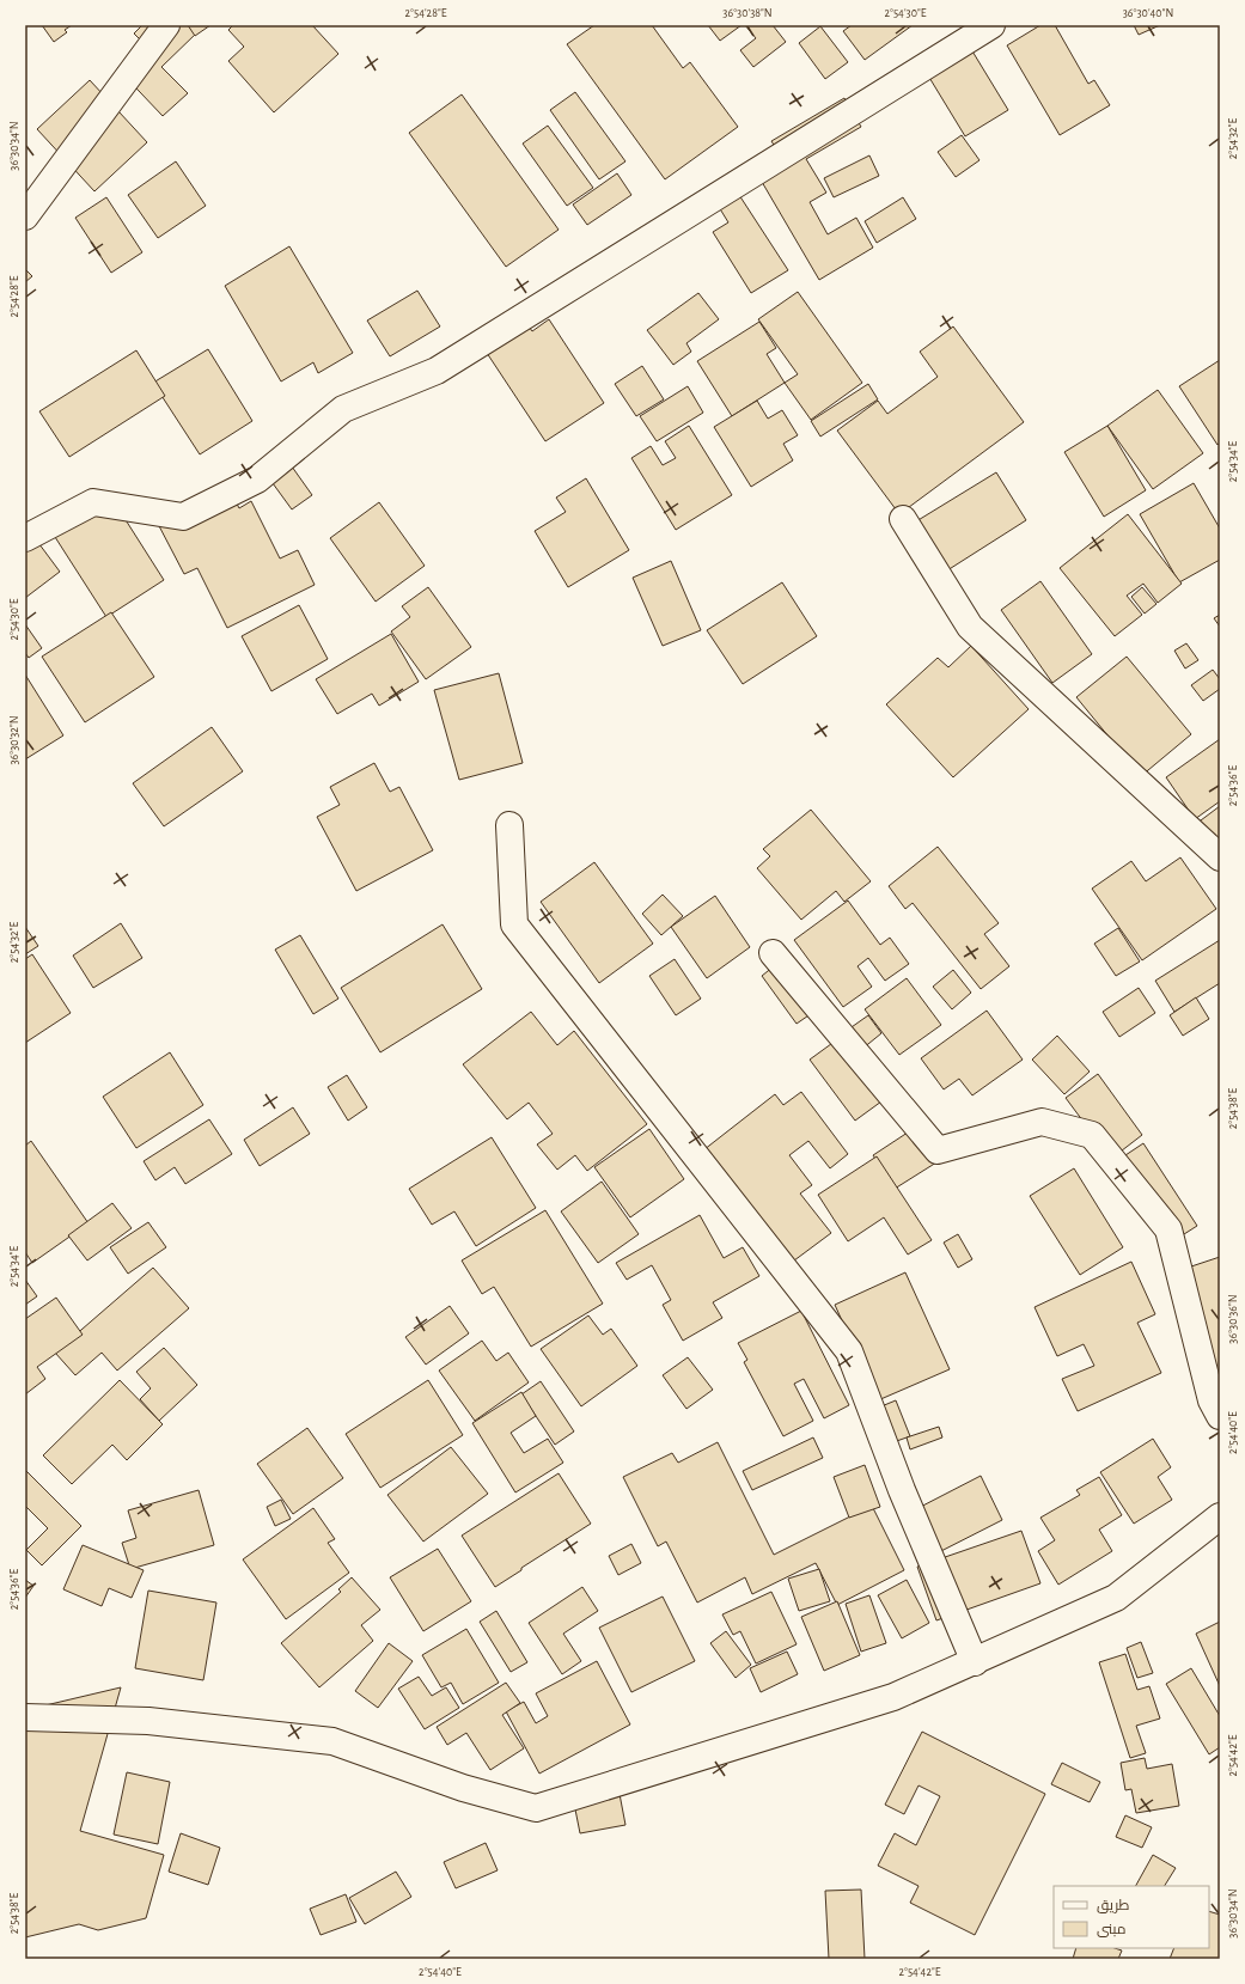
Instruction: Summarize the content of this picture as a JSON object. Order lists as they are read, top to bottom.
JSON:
{
  "legend": ["طريق", "مبنى"],
  "coordinates": [
    "2°54'28\"E",
    "36°30'38\"N",
    "2°54'30\"E",
    "36°30'40\"N",
    "2°54'32\"E",
    "36°30'34\"N",
    "2°54'34\"E",
    "36°30'32\"N",
    "2°54'36\"E",
    "2°54'38\"E",
    "36°30'36\"N",
    "2°54'40\"E",
    "2°54'42\"E"
  ]
}
